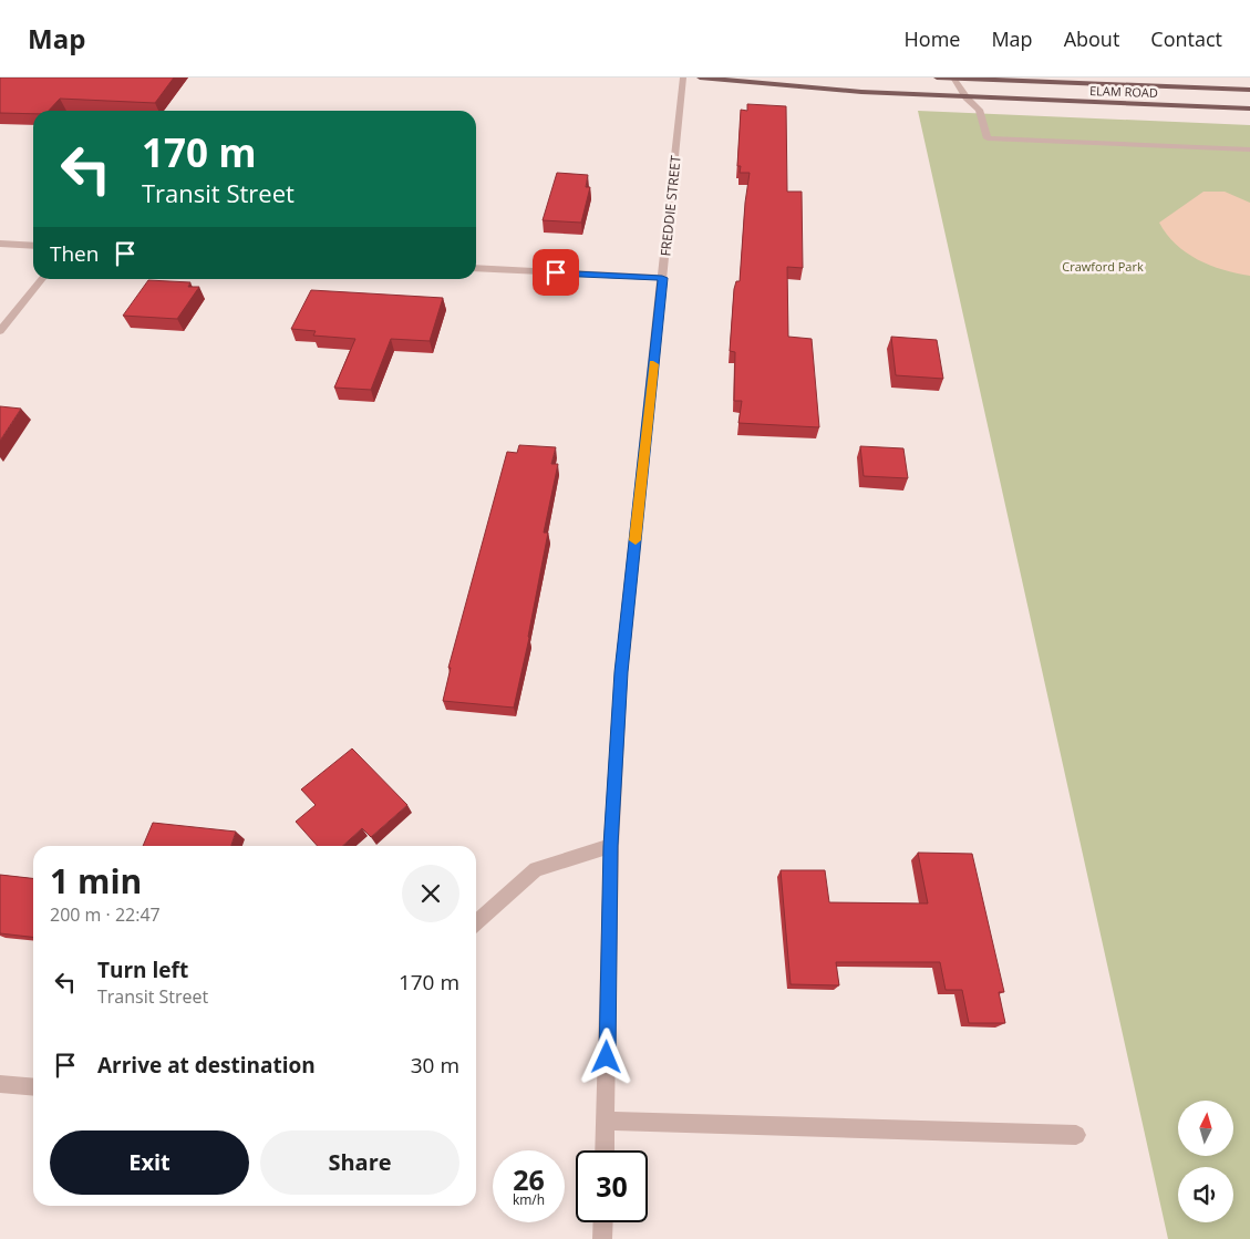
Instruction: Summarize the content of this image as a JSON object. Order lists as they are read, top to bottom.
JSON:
{
  "streets": {
    "main road": ["ELAM ROAD"],
    "street": ["FREDDIE STREET"]
  },
  "parks": ["Crawford Park"],
  "north": "top",
  "page": {
    "header": "Map",
    "nav": [
      "Home",
      "Map",
      "About",
      "Contact"
    ],
    "turn": ["170 m", "Transit Street"],
    "then": "Then",
    "heading": ["1 min", "200 m · 22:47"],
    "list": [
      {
        "name": "Turn left",
        "note": "Transit Street",
        "value": "170 m"
      },
      {
        "name": "Arrive at destination",
        "value": "30 m"
      }
    ],
    "buttons": ["Exit", "Share"],
    "speed": "26 km/h",
    "limit": "30"
  }
}
